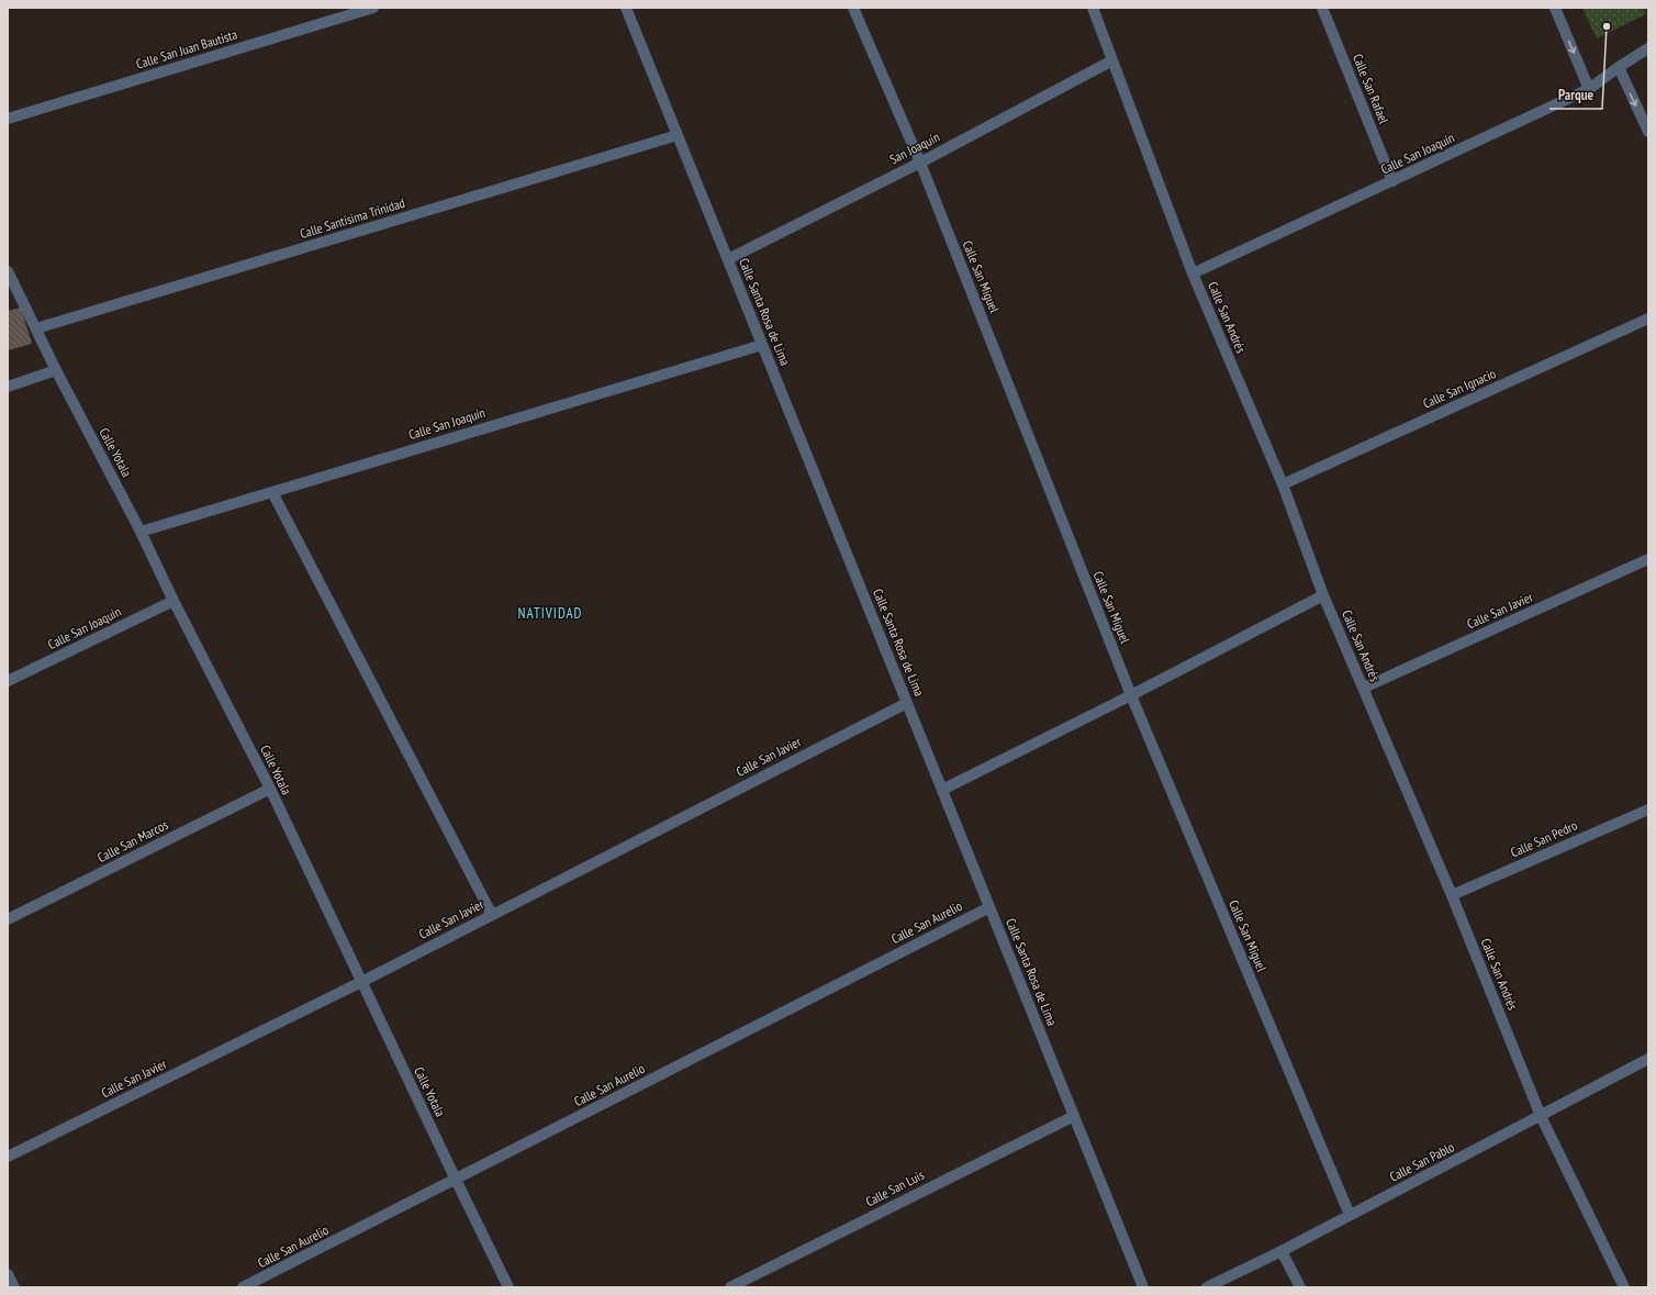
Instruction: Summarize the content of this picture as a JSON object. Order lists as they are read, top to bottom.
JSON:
{
  "streets": {
    "street": [
      "Calle San Juan Bautista",
      "Calle San Rafael",
      "San Joaquín",
      "Calle San Joaquín",
      "Calle Santísima Trinidad",
      "Calle San Miguel",
      "Calle Santa Rosa de Lima",
      "Calle San Andrés",
      "Calle San Ignacio",
      "Calle Yotala",
      "Calle San Javier",
      "Calle San Pedro",
      "Calle San Marcos",
      "Calle San Aurelio",
      "Calle San Pablo",
      "Calle San Luis"
    ]
  },
  "crossings": [
    ["Calle San Rafael", "Calle San Joaquín"],
    ["San Joaquín", "Calle San Miguel"],
    ["San Joaquín", "Calle Santa Rosa de Lima"],
    ["San Joaquín", "Calle San Andrés"],
    ["Calle San Joaquín", "Calle Santa Rosa de Lima"],
    ["Calle San Joaquín", "Calle San Andrés"],
    ["Calle San Joaquín", "Calle Yotala"],
    ["Calle Santísima Trinidad", "Calle Santa Rosa de Lima"],
    ["Calle Santísima Trinidad", "Calle Yotala"],
    ["Calle San Miguel", "Calle San Pablo"],
    ["Calle Santa Rosa de Lima", "Calle San Javier"],
    ["Calle Santa Rosa de Lima", "Calle San Aurelio"],
    ["Calle Santa Rosa de Lima", "Calle San Luis"],
    ["Calle San Andrés", "Calle San Ignacio"],
    ["Calle San Andrés", "Calle San Javier"],
    ["Calle San Andrés", "Calle San Pedro"],
    ["Calle San Andrés", "Calle San Pablo"],
    ["Calle Yotala", "Calle San Javier"],
    ["Calle Yotala", "Calle San Marcos"],
    ["Calle Yotala", "Calle San Aurelio"]
  ],
  "districts": ["NATIVIDAD"],
  "places": ["Parque"]
}
